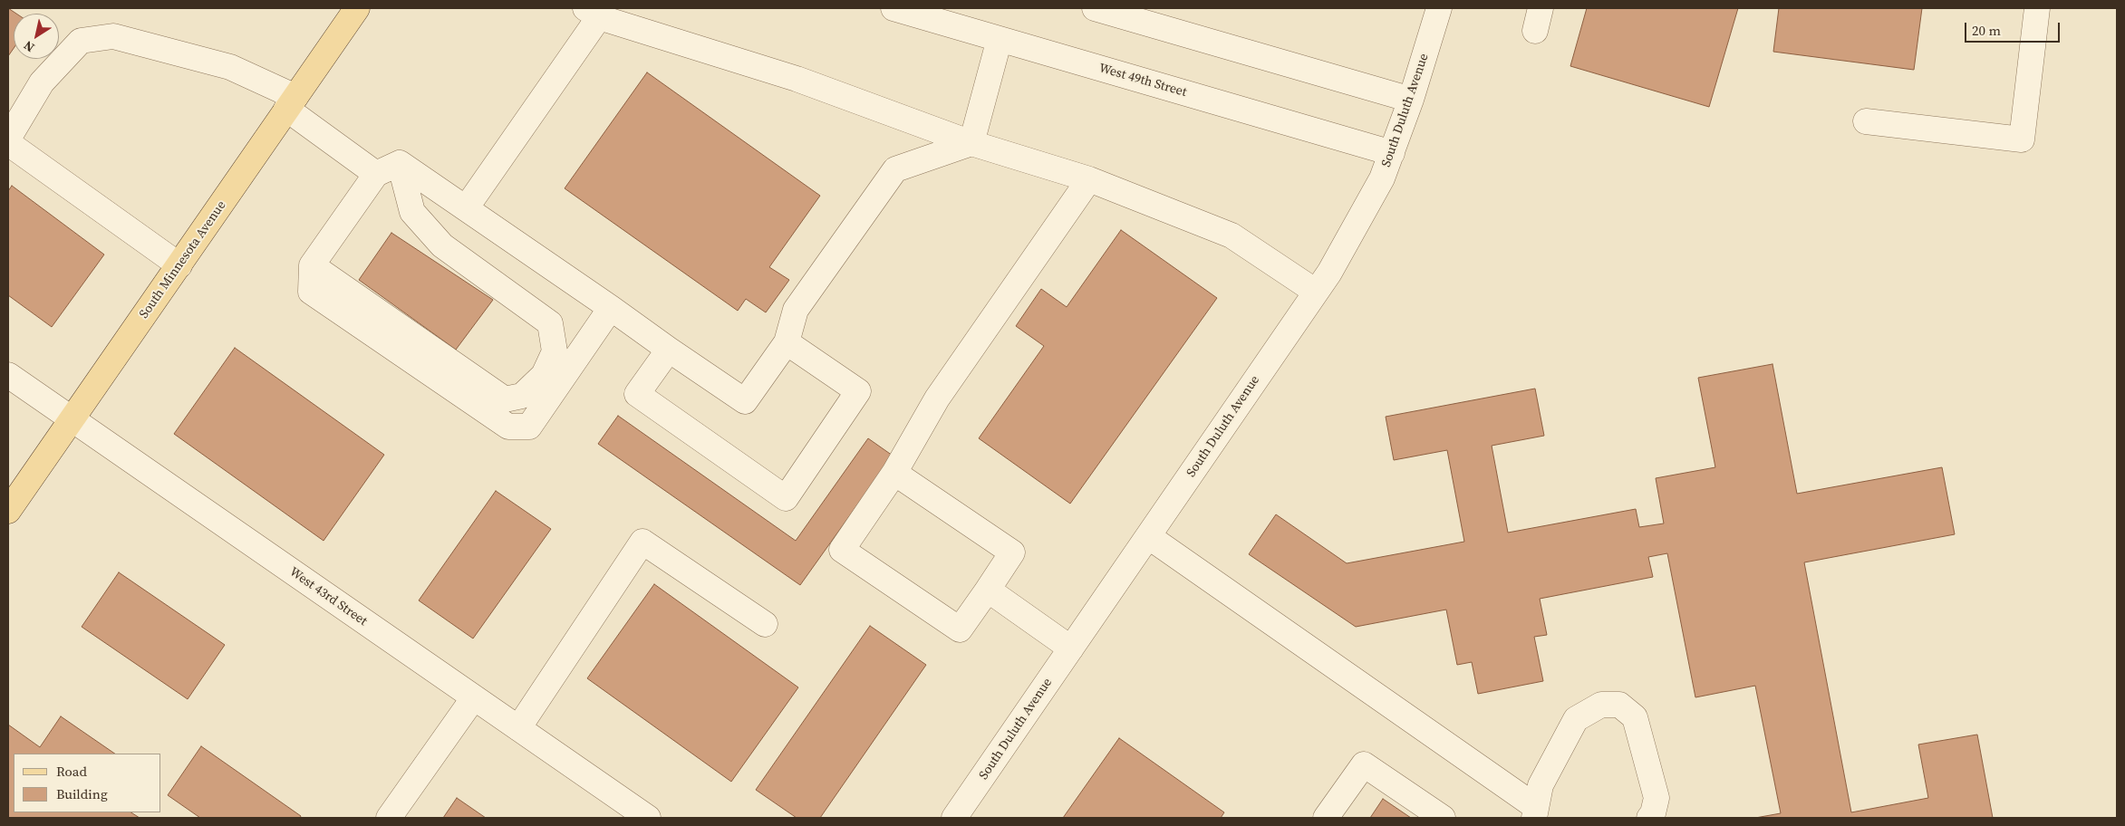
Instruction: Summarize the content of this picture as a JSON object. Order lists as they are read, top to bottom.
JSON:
{
  "streets": {
    "main road": ["South Minnesota Avenue"],
    "street": ["West 49th Street", "South Duluth Avenue", "West 43rd Street"]
  },
  "crossings": [
    ["West 49th Street", "South Duluth Avenue"],
    ["South Minnesota Avenue", "West 43rd Street"]
  ],
  "legend": ["Road", "Building"],
  "scale_bar": "20 m",
  "north": "bottom left"
}
